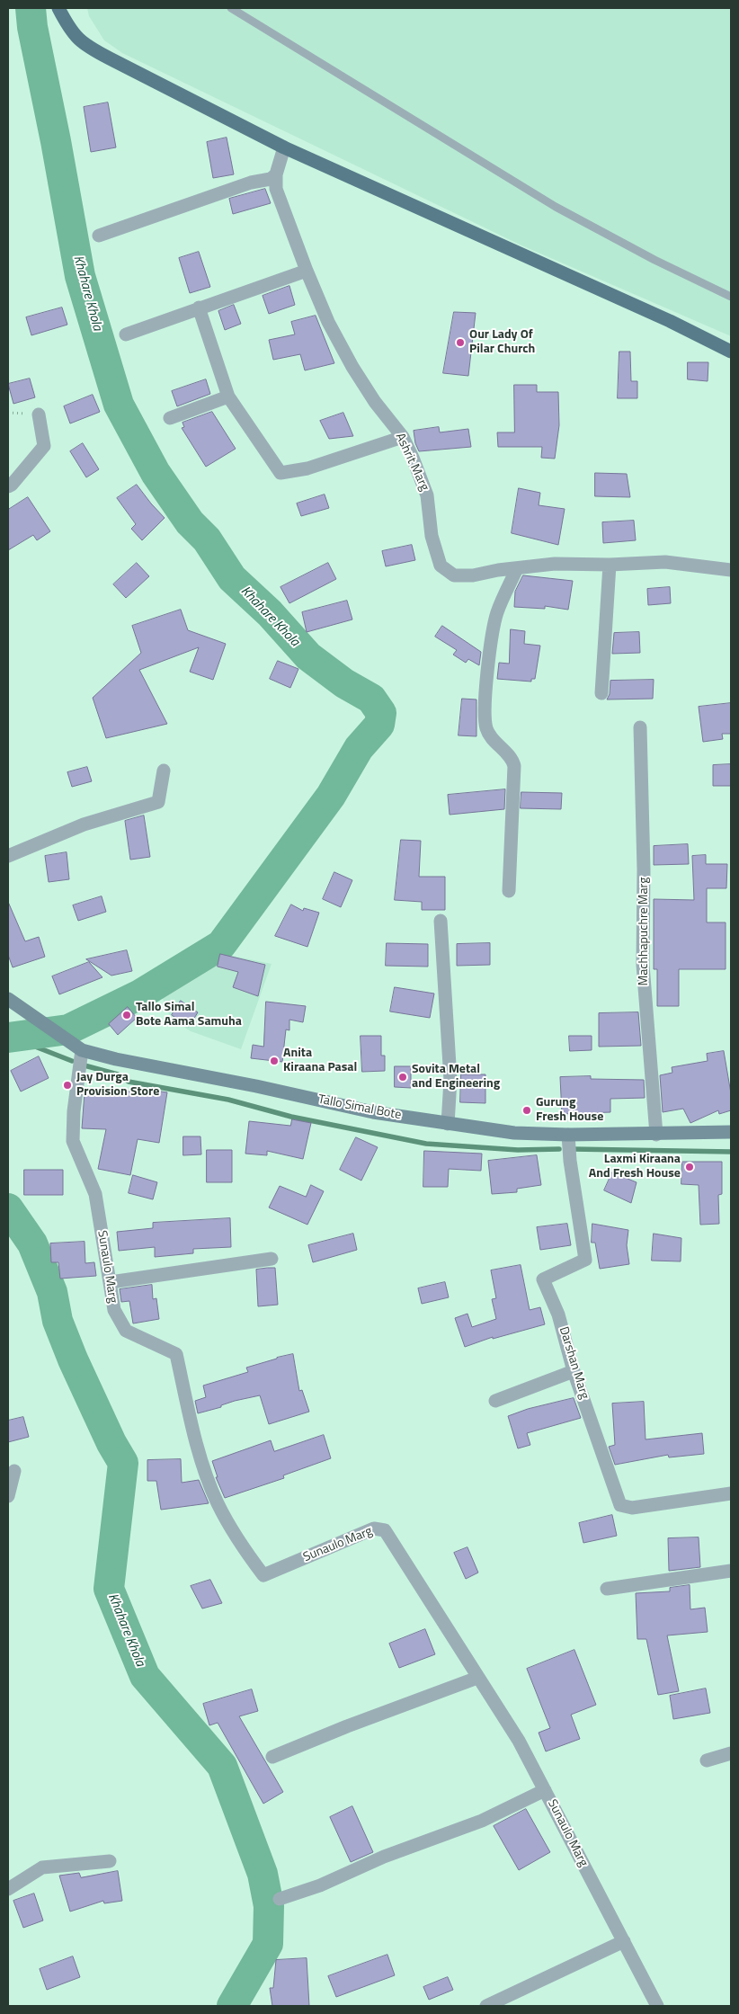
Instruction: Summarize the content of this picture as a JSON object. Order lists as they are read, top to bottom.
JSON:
{
  "streets": {
    "main road": ["Tallo Simal Bote"],
    "street": [
      "Ashrit Marg",
      "Machhapuchre Marg",
      "Sunaulo Marg",
      "Darshan Marg"
    ]
  },
  "crossings": [
    ["Machhapuchre Marg", "Tallo Simal Bote"],
    ["Tallo Simal Bote", "Sunaulo Marg"],
    ["Tallo Simal Bote", "Darshan Marg"]
  ],
  "water": ["Khahare Khola"],
  "places": [
    "Our Lady Of Pilar Church",
    "Tallo Simal Bote Aama Samuha",
    "Anita Kiraana Pasal",
    "Sovita Metal and Engineering",
    "Jay Durga Provision Store",
    "Gurung Fresh House",
    "Laxmi Kiraana And Fresh House"
  ]
}
